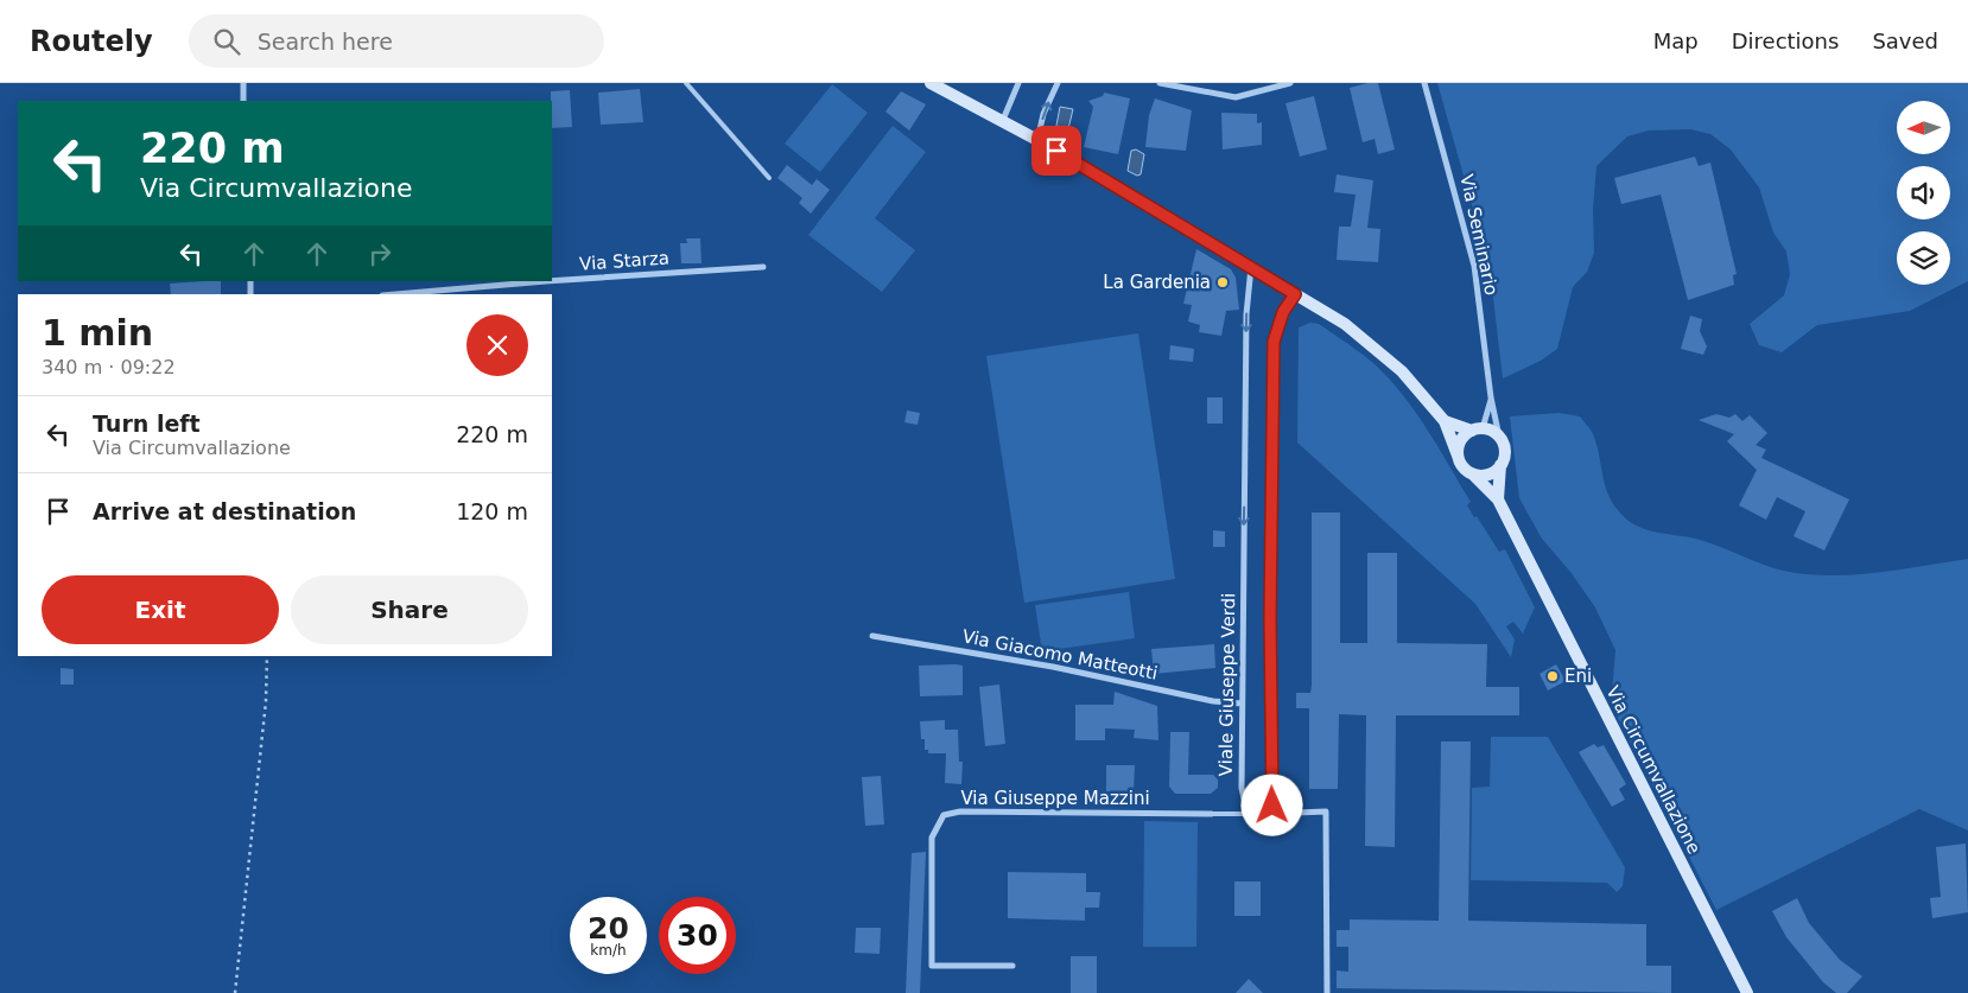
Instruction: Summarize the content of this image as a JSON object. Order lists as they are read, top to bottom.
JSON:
{
  "streets": {
    "street": [
      "Via Seminario",
      "Via Starza",
      "Via Giacomo Matteotti",
      "Viale Giuseppe Verdi",
      "Via Circumvallazione",
      "Via Giuseppe Mazzini"
    ]
  },
  "crossings": [
    ["Via Seminario", "Via Circumvallazione"],
    ["Via Giacomo Matteotti", "Viale Giuseppe Verdi"],
    ["Viale Giuseppe Verdi", "Via Giuseppe Mazzini"]
  ],
  "places": ["La Gardenia", "Eni"],
  "north": "left",
  "page": {
    "header": "Routely",
    "search": "Search here",
    "nav": ["Map", "Directions", "Saved"],
    "turn": ["220 m", "Via Circumvallazione"],
    "heading": ["1 min", "340 m · 09:22"],
    "list": [
      {
        "name": "Turn left",
        "note": "Via Circumvallazione",
        "value": "220 m"
      },
      {
        "name": "Arrive at destination",
        "value": "120 m"
      }
    ],
    "buttons": ["Exit", "Share"],
    "speed": "20 km/h",
    "limit": "30"
  }
}
